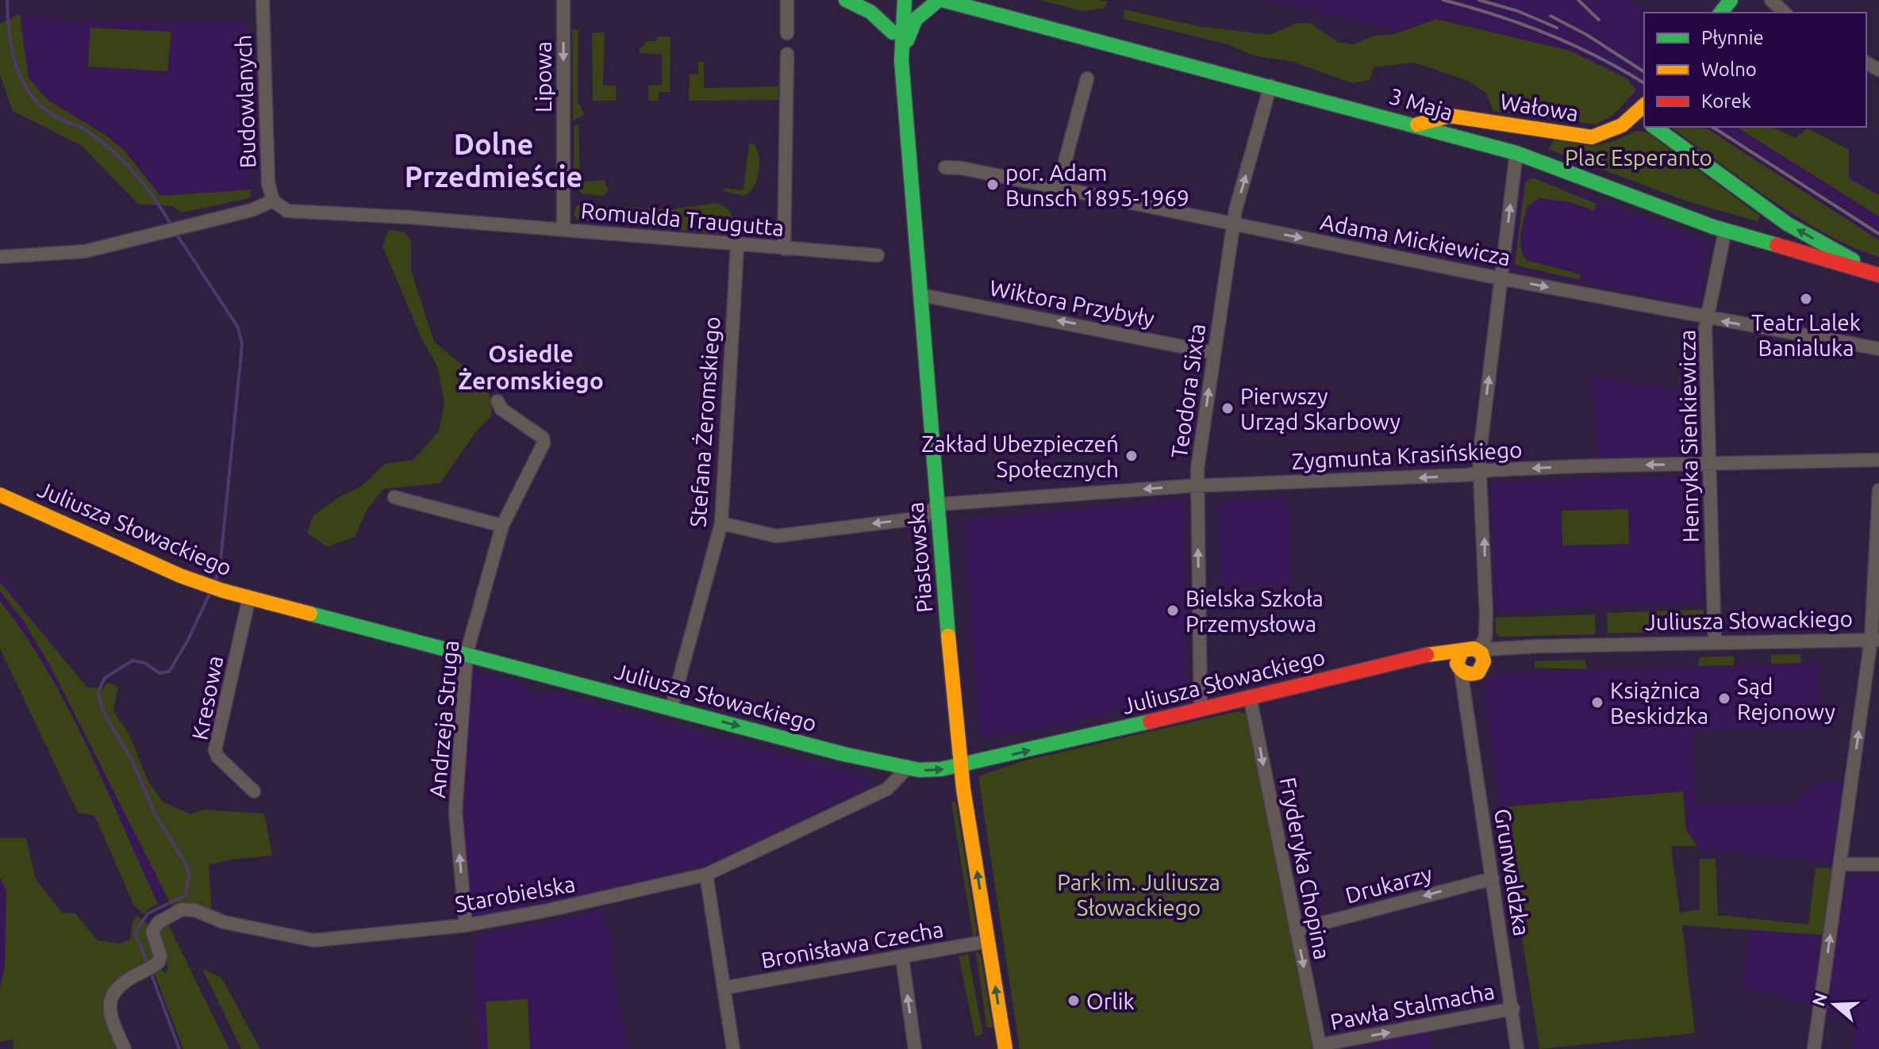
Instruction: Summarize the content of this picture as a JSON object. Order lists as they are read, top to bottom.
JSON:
{
  "streets": {
    "street": [
      "Lipowa",
      "Budowlanych",
      "3 Maja",
      "Wałowa",
      "Romualda Traugutta",
      "Adama Mickiewicza",
      "Wiktora Przybyły",
      "Teodora Sixta",
      "Stefana Żeromskiego",
      "Henryka Sienkiewicza",
      "Zygmunta Krasińskiego",
      "Juliusza Słowackiego",
      "Piastowska",
      "Kresowa",
      "Andrzeja Struga",
      "Fryderyka Chopina",
      "Grunwaldzka",
      "Drukarzy",
      "Starobielska",
      "Bronisława Czecha",
      "Pawła Stalmacha"
    ]
  },
  "crossings": [
    ["Lipowa", "Romualda Traugutta"],
    ["Budowlanych", "Romualda Traugutta"],
    ["3 Maja", "Wałowa"],
    ["3 Maja", "Teodora Sixta"],
    ["3 Maja", "Henryka Sienkiewicza"],
    ["Romualda Traugutta", "Stefana Żeromskiego"],
    ["Adama Mickiewicza", "Teodora Sixta"],
    ["Adama Mickiewicza", "Henryka Sienkiewicza"],
    ["Wiktora Przybyły", "Teodora Sixta"],
    ["Wiktora Przybyły", "Piastowska"],
    ["Teodora Sixta", "Zygmunta Krasińskiego"],
    ["Teodora Sixta", "Juliusza Słowackiego"],
    ["Stefana Żeromskiego", "Juliusza Słowackiego"],
    ["Henryka Sienkiewicza", "Zygmunta Krasińskiego"],
    ["Henryka Sienkiewicza", "Juliusza Słowackiego"],
    ["Zygmunta Krasińskiego", "Piastowska"],
    ["Juliusza Słowackiego", "Piastowska"],
    ["Juliusza Słowackiego", "Kresowa"],
    ["Juliusza Słowackiego", "Andrzeja Struga"],
    ["Juliusza Słowackiego", "Fryderyka Chopina"],
    ["Juliusza Słowackiego", "Grunwaldzka"],
    ["Juliusza Słowackiego", "Starobielska"],
    ["Piastowska", "Bronisława Czecha"],
    ["Andrzeja Struga", "Starobielska"],
    ["Fryderyka Chopina", "Drukarzy"],
    ["Fryderyka Chopina", "Pawła Stalmacha"],
    ["Grunwaldzka", "Drukarzy"],
    ["Grunwaldzka", "Pawła Stalmacha"]
  ],
  "one_way": [
    "Lipowa",
    "Wiktora Przybyły",
    "Teodora Sixta",
    "Zygmunta Krasińskiego",
    "Andrzeja Struga",
    "Fryderyka Chopina",
    "Drukarzy",
    "Pawła Stalmacha"
  ],
  "districts": ["Dolne Przedmieście", "Osiedle Żeromskiego"],
  "parks": ["Plac Esperanto", "Park im. Juliusza Słowackiego"],
  "places": [
    "por. Adam Bunsch 1895-1969",
    "Teatr Lalek Banialuka",
    "Pierwszy Urząd Skarbowy",
    "Zakład Ubezpieczeń Społecznych",
    "Bielska Szkoła Przemysłowa",
    "Sąd Rejonowy",
    "Książnica Beskidzka",
    "Orlik"
  ],
  "legend": ["Płynnie", "Wolno", "Korek"],
  "north": "left"
}
